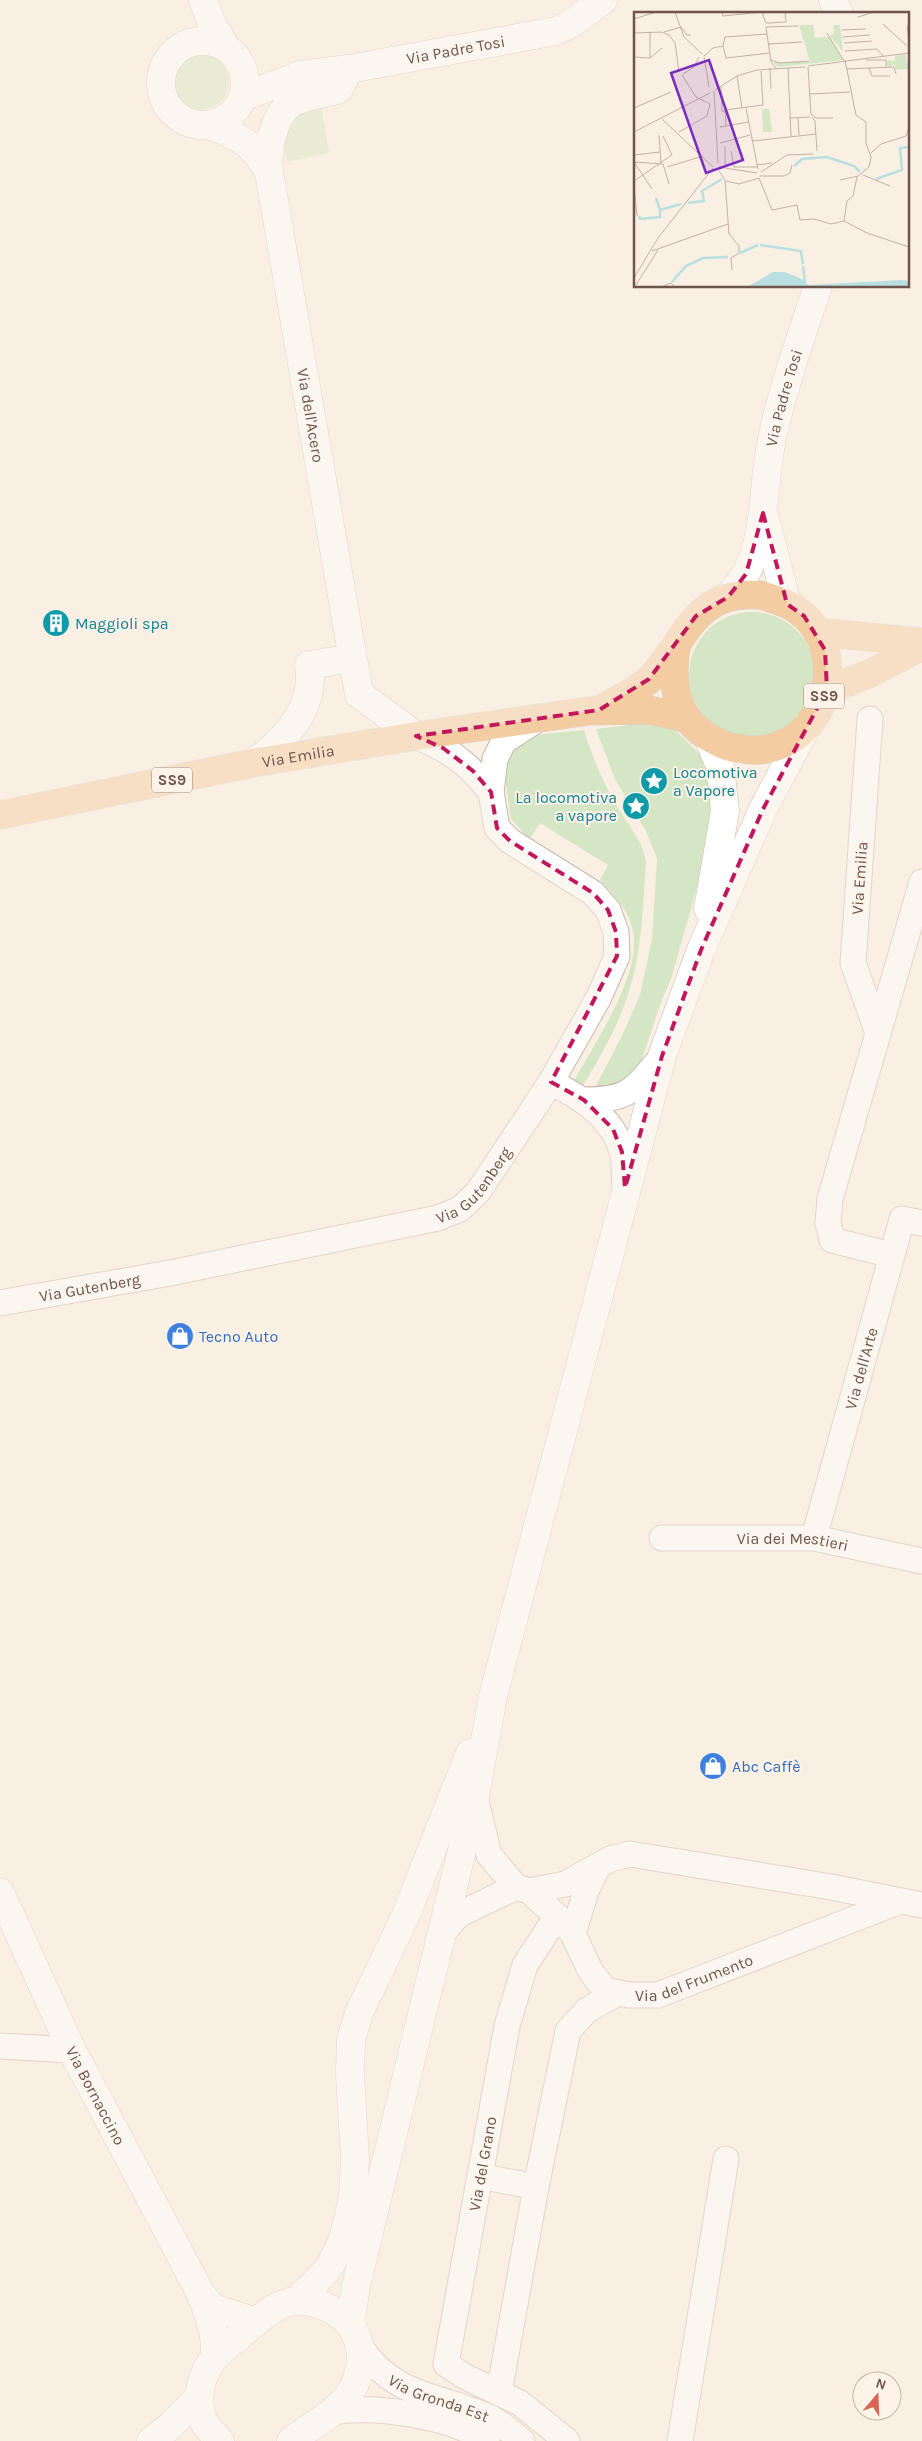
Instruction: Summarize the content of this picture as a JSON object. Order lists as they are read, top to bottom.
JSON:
{
  "streets": {
    "main road": [
      "Via Padre Tosi",
      "Via dell'Acero",
      "SS9",
      "Via Emilia",
      "Via Bornaccino"
    ],
    "street": [
      "Via Gutenberg",
      "Via dell'Arte",
      "Via dei Mestieri",
      "Via del Frumento",
      "Via del Grano",
      "Via Gronda Est"
    ]
  },
  "crossings": [
    ["Via Padre Tosi", "Via dell'Acero"],
    ["Via Padre Tosi", "SS9"],
    ["Via Padre Tosi", "Via Emilia"],
    ["Via dell'Acero", "Via Emilia"],
    ["SS9", "Via Emilia"],
    ["Via Emilia", "Via Gutenberg"],
    ["Via dell'Arte", "Via dei Mestieri"],
    ["Via del Frumento", "Via del Grano"]
  ],
  "places": {
    "building": ["Maggioli spa"],
    "place": ["Locomotiva a Vapore", "La locomotiva a vapore"],
    "shop": ["Tecno Auto", "Abc Caffè"]
  },
  "north": "top"
}
